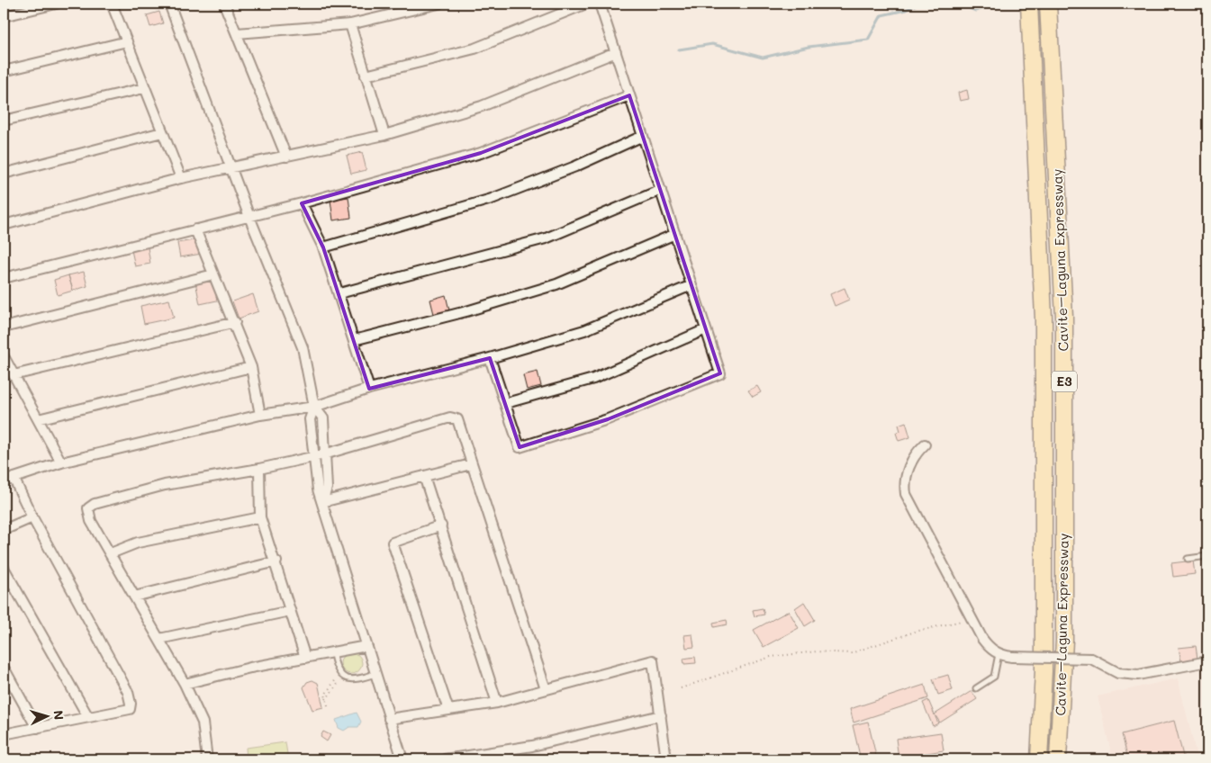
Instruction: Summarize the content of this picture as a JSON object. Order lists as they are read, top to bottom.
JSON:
{
  "streets": {
    "highway": ["Cavite–Laguna Expressway", "E3"]
  },
  "north": "right"
}
